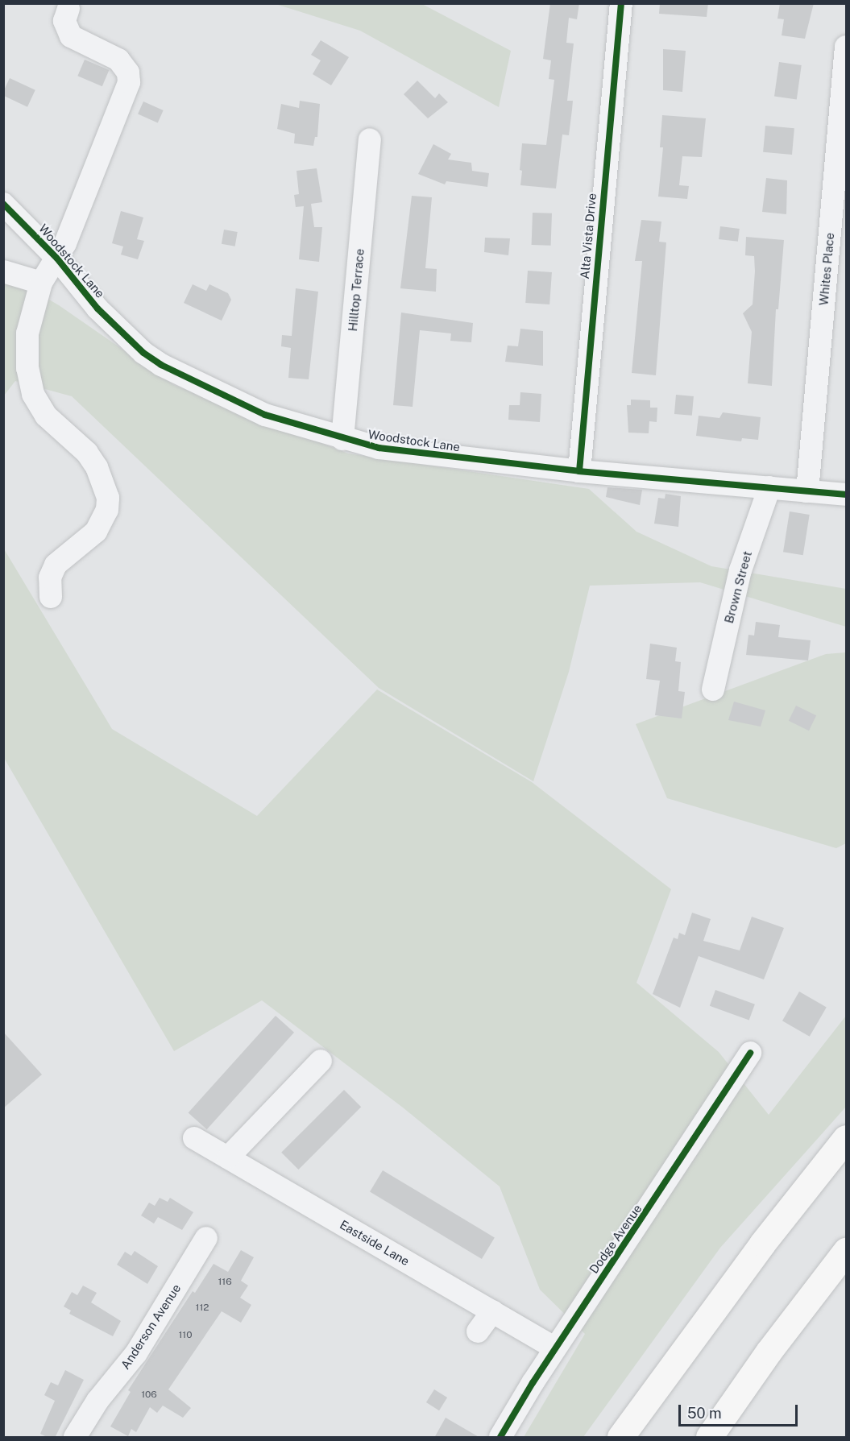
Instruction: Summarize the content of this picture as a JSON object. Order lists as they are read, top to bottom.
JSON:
{
  "streets": {
    "street": [
      "Alta Vista Drive",
      "Woodstock Lane",
      "Whites Place",
      "Hilltop Terrace",
      "Brown Street",
      "Dodge Avenue",
      "Eastside Lane",
      "Anderson Avenue"
    ]
  },
  "crossings": [
    ["Alta Vista Drive", "Woodstock Lane"],
    ["Woodstock Lane", "Whites Place"],
    ["Woodstock Lane", "Hilltop Terrace"],
    ["Woodstock Lane", "Brown Street"],
    ["Dodge Avenue", "Eastside Lane"]
  ],
  "house_numbers": [
    "116",
    "112",
    "110",
    "106"
  ],
  "scale_bar": "50 m"
}
